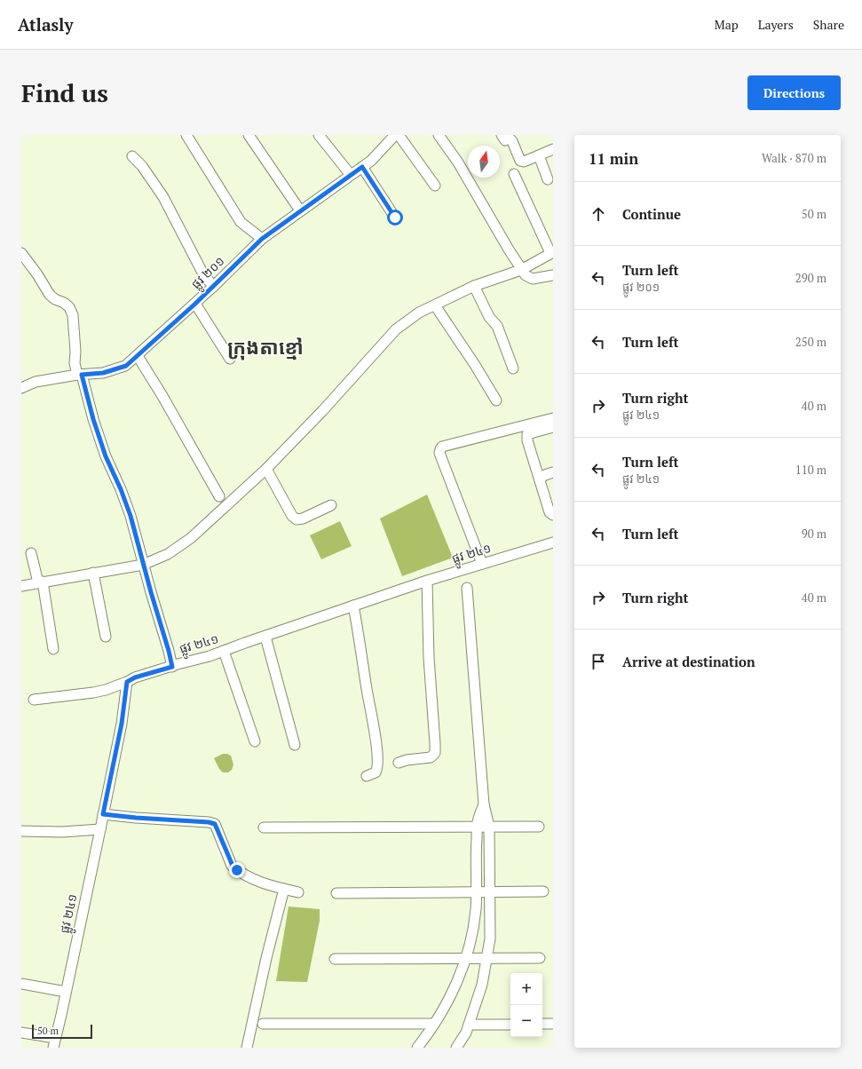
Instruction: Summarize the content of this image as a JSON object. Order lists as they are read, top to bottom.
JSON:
{
  "streets": {
    "street": ["ផ្លូវ ២០១", "ផ្លូវ ២៤១"]
  },
  "districts": ["ក្រុងតាខ្មៅ"],
  "scale_bar": "50 m",
  "north": "top",
  "page": {
    "header": "Atlasly",
    "nav": ["Map", "Layers", "Share"],
    "buttons": "Directions",
    "title": "Find us",
    "heading": ["11 min", "Walk · 870 m"],
    "list": [
      ["Continue", "50 m"],
      ["Turn left", "ផ្លូវ ២០១", "290 m"],
      ["Turn left", "250 m"],
      ["Turn right", "ផ្លូវ ២៤១", "40 m"],
      ["Turn left", "ផ្លូវ ២៤១", "110 m"],
      ["Turn left", "90 m"],
      ["Turn right", "40 m"],
      "Arrive at destination"
    ],
    "map_buttons": ["+", "−"],
    "scale": "50 m"
  }
}
